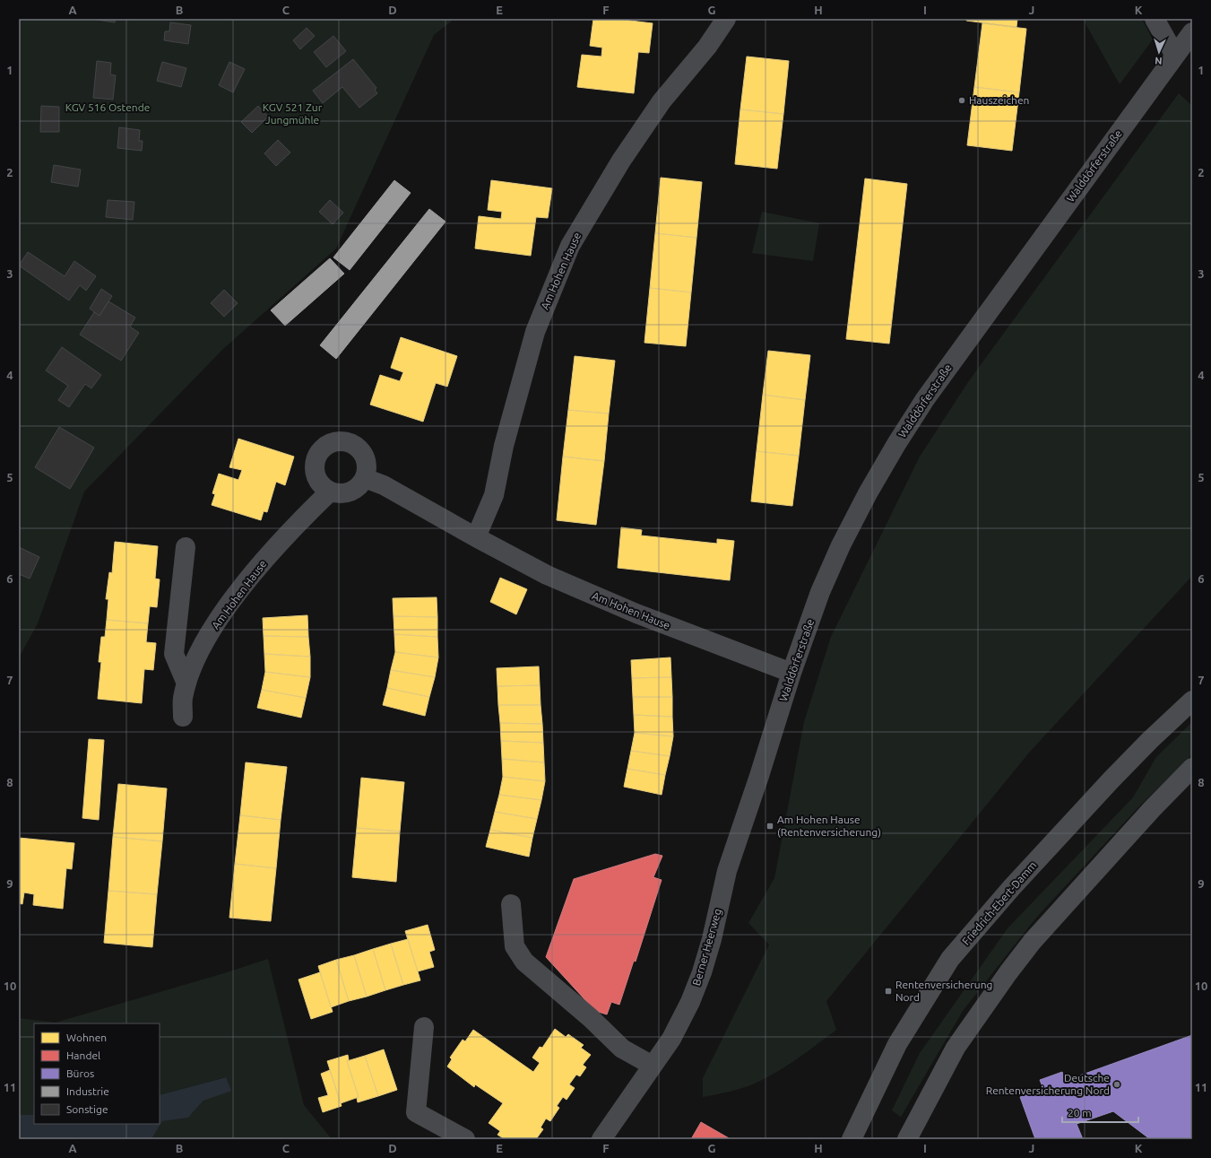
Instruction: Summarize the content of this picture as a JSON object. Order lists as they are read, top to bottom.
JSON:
{
  "streets": {
    "main road": ["Friedrich-Ebert-Damm"],
    "street": ["Walddörferstraße", "Am Hohen Hause", "Berner Heerweg"]
  },
  "crossings": [
    ["Walddörferstraße", "Am Hohen Hause"],
    ["Walddörferstraße", "Berner Heerweg"]
  ],
  "parks": ["KGV 516 Ostende", "KGV 521 Zur Jungmühle"],
  "places": {
    "other": ["Hauszeichen", "Deutsche Rentenversicherung Nord"],
    "transit": ["Am Hohen Hause (Rentenversicherung)", "Rentenversicherung Nord"]
  },
  "legend": [
    "Wohnen",
    "Handel",
    "Büros",
    "Industrie",
    "Sonstige"
  ],
  "scale_bar": "20 m",
  "north": "bottom",
  "grid": {
    "columns": [
      "A",
      "B",
      "C",
      "D",
      "E",
      "F",
      "G",
      "H",
      "I",
      "J",
      "K"
    ],
    "rows": [
      "1",
      "2",
      "3",
      "4",
      "5",
      "6",
      "7",
      "8",
      "9",
      "10",
      "11"
    ]
  }
}
